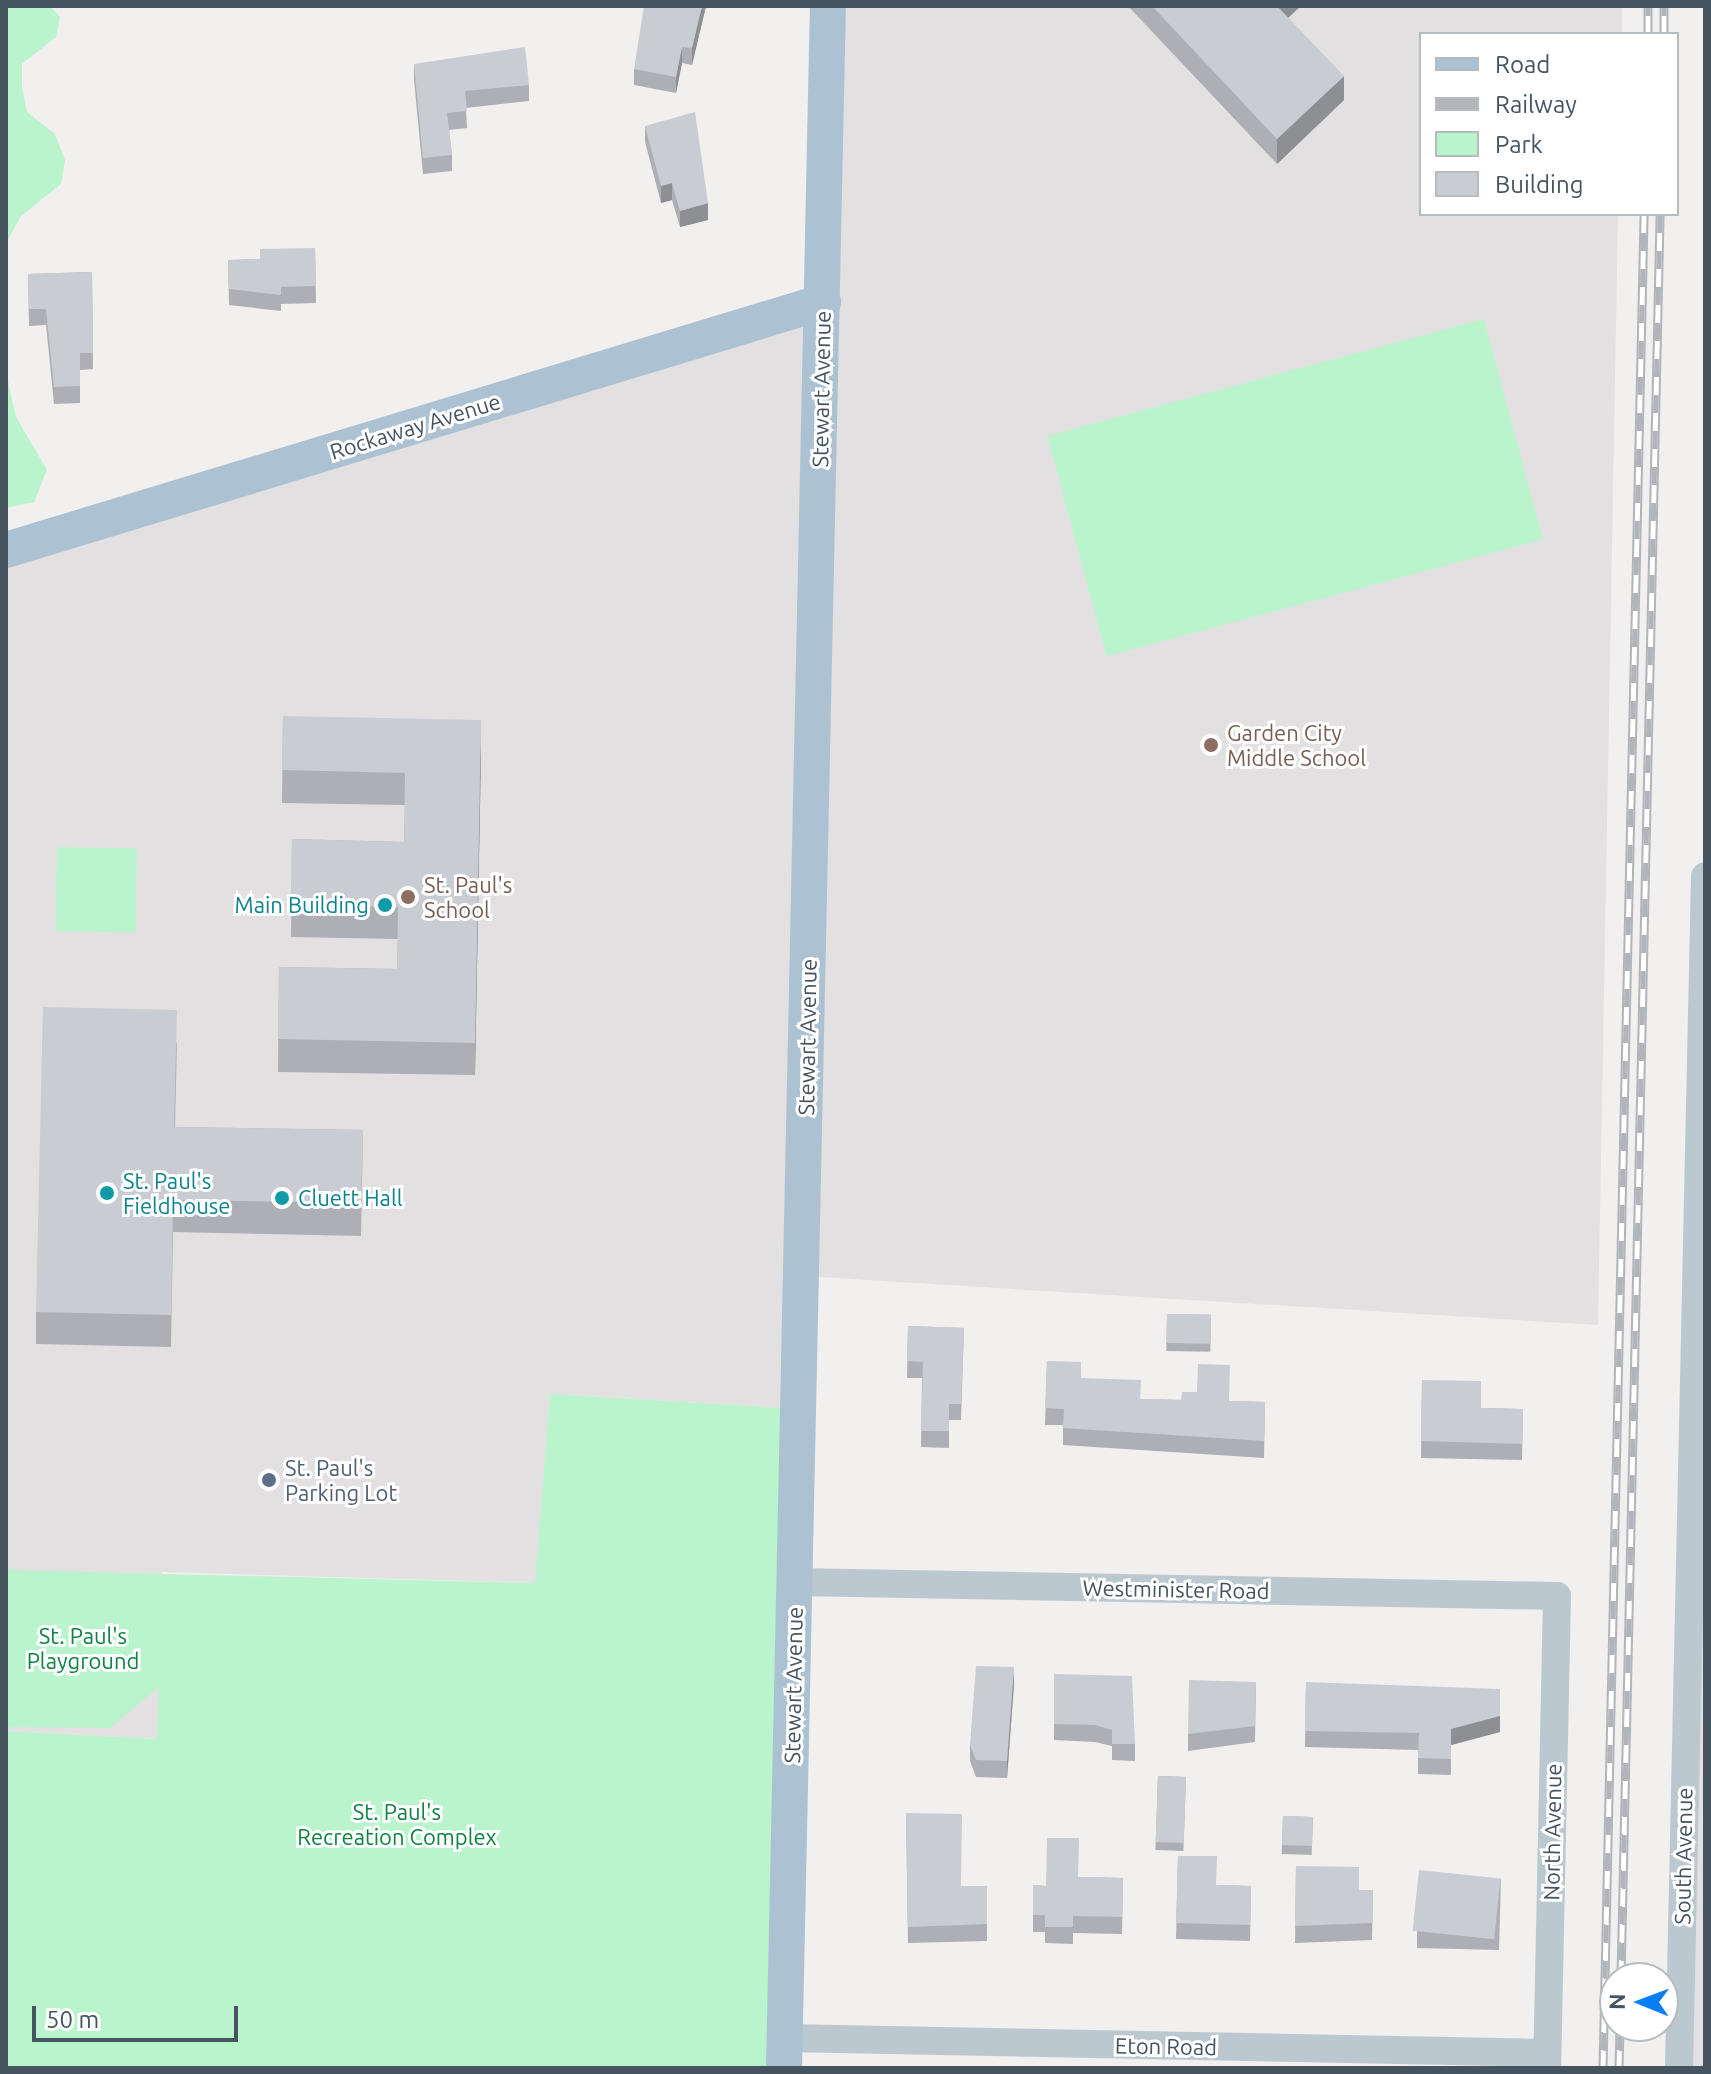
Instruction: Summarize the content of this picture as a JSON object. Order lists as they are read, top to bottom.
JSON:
{
  "streets": {
    "main road": ["Stewart Avenue", "Rockaway Avenue"],
    "street": [
      "Westminister Road",
      "North Avenue",
      "South Avenue",
      "Eton Road"
    ]
  },
  "crossings": [
    ["Stewart Avenue", "Rockaway Avenue"],
    ["Stewart Avenue", "Westminister Road"],
    ["Stewart Avenue", "Eton Road"],
    ["Westminister Road", "North Avenue"],
    ["North Avenue", "Eton Road"]
  ],
  "parks": ["St. Paul's Playground", "St. Paul's Recreation Complex"],
  "places": [
    "Garden City Middle School",
    "St. Paul's School",
    "Main Building",
    "St. Paul's Fieldhouse",
    "Cluett Hall",
    "St. Paul's Parking Lot"
  ],
  "legend": [
    "Road",
    "Railway",
    "Park",
    "Building"
  ],
  "scale_bar": "50 m",
  "north": "left"
}
